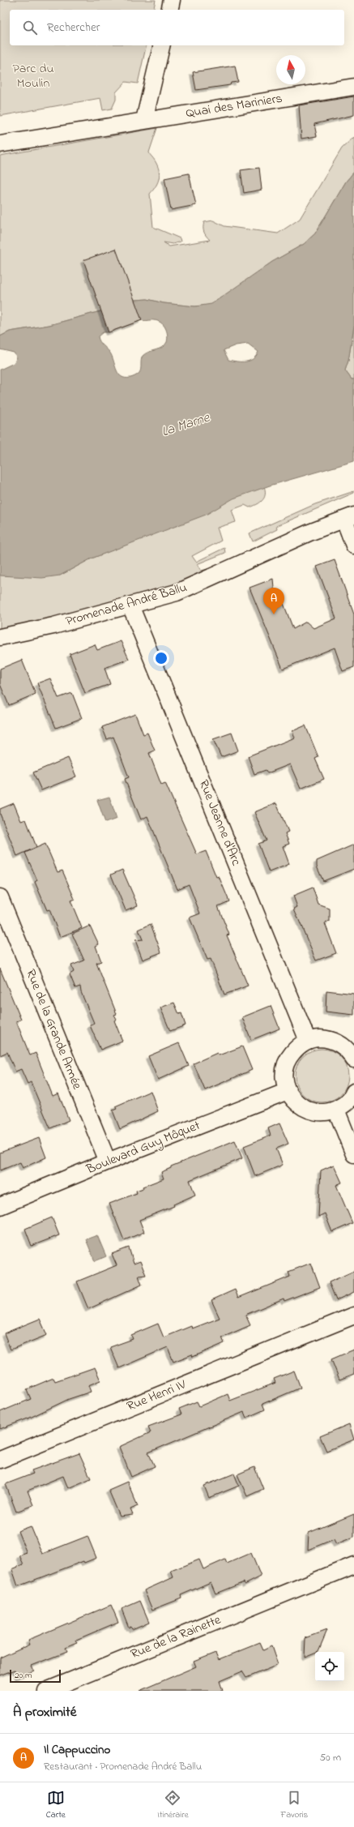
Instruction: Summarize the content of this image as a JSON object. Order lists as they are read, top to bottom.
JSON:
{
  "streets": {
    "street": [
      "Quai des Mariniers",
      "Promenade André Ballu",
      "Rue Jeanne d'Arc",
      "Rue de la Grande Armée",
      "Boulevard Guy Môquet",
      "Rue Henri IV",
      "Rue de la Rainette"
    ]
  },
  "crossings": [
    ["Promenade André Ballu", "Rue Jeanne d'Arc"],
    ["Rue de la Grande Armée", "Boulevard Guy Môquet"]
  ],
  "water": ["La Marne"],
  "parks": ["Parc du Moulin"],
  "scale_bar": "20 m",
  "north": "top",
  "page": {
    "search": "Rechercher",
    "pins": "A",
    "scale": "20 m",
    "heading": "À proximité",
    "list": [
      {
        "mark": "A",
        "name": "Il Cappuccino",
        "note": "Restaurant · Promenade André Ballu",
        "value": "50 m"
      }
    ],
    "nav": ["Carte", "Itinéraire", "Favoris"]
  }
}
